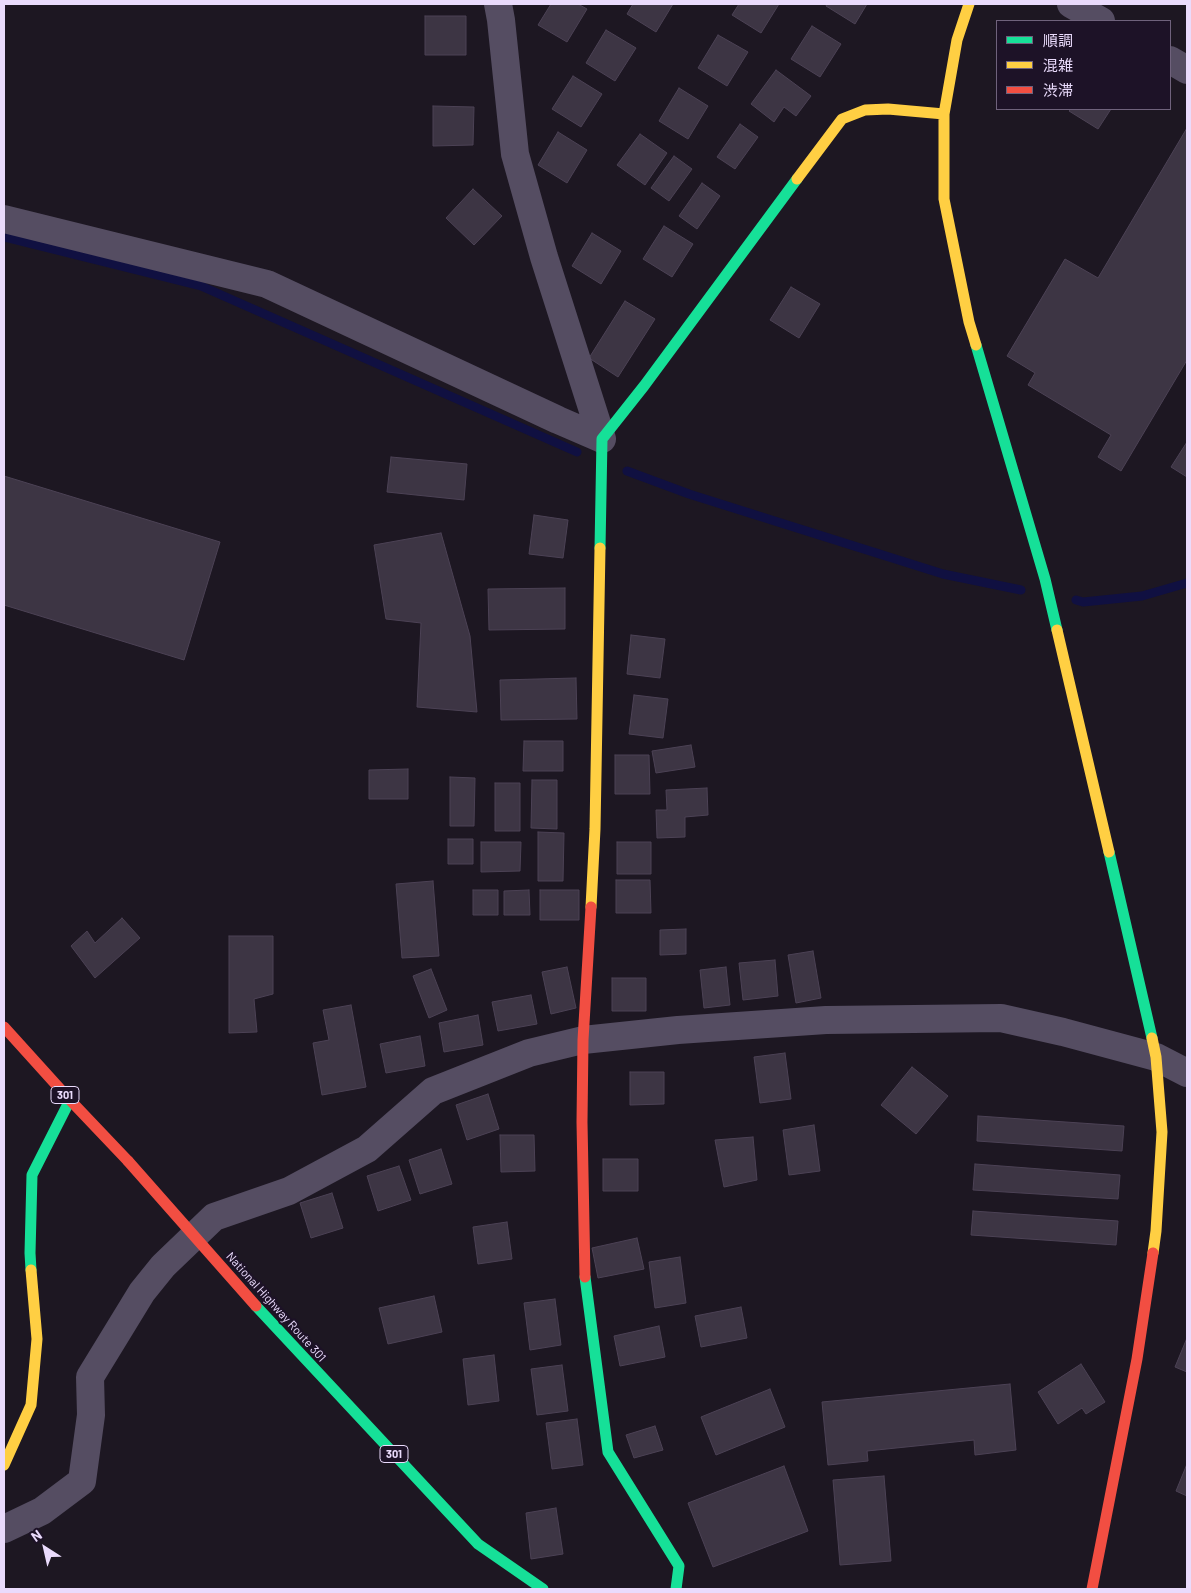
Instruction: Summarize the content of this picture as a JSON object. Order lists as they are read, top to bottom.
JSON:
{
  "streets": {
    "main road": ["301", "National Highway Route 301"]
  },
  "legend": ["順調", "混雑", "渋滞"],
  "north": "top left"
}
